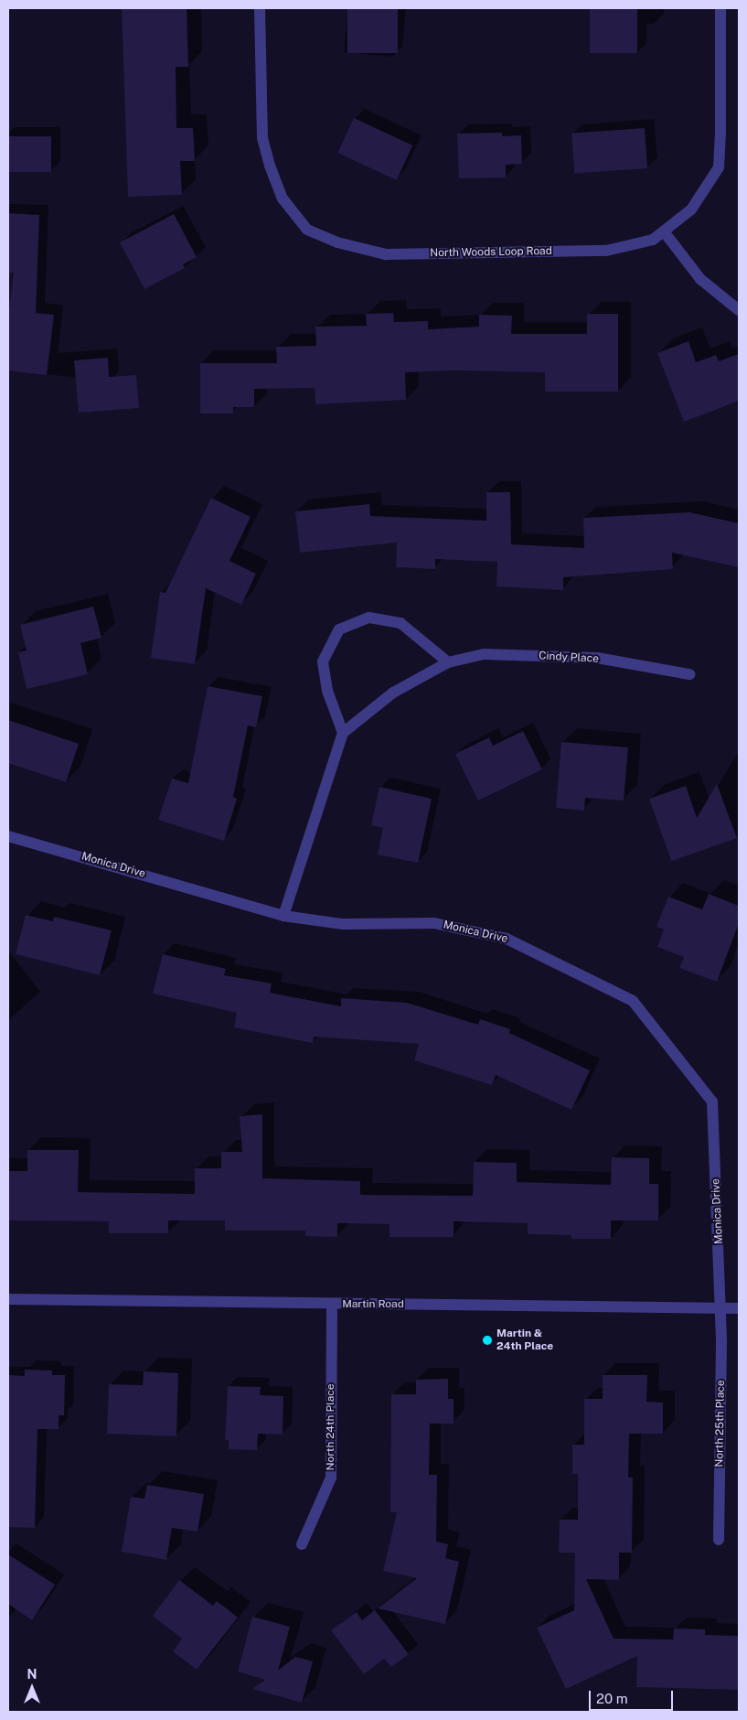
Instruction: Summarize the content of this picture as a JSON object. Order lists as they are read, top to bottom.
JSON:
{
  "streets": {
    "street": [
      "North Woods Loop Road",
      "Cindy Place",
      "Monica Drive",
      "Martin Road",
      "North 25th Place",
      "North 24th Place"
    ]
  },
  "crossings": [
    ["Monica Drive", "Martin Road"],
    ["Monica Drive", "North 25th Place"],
    ["Martin Road", "North 25th Place"],
    ["Martin Road", "North 24th Place"]
  ],
  "places": ["Martin & 24th Place"],
  "scale_bar": "20 m",
  "north": "top"
}
